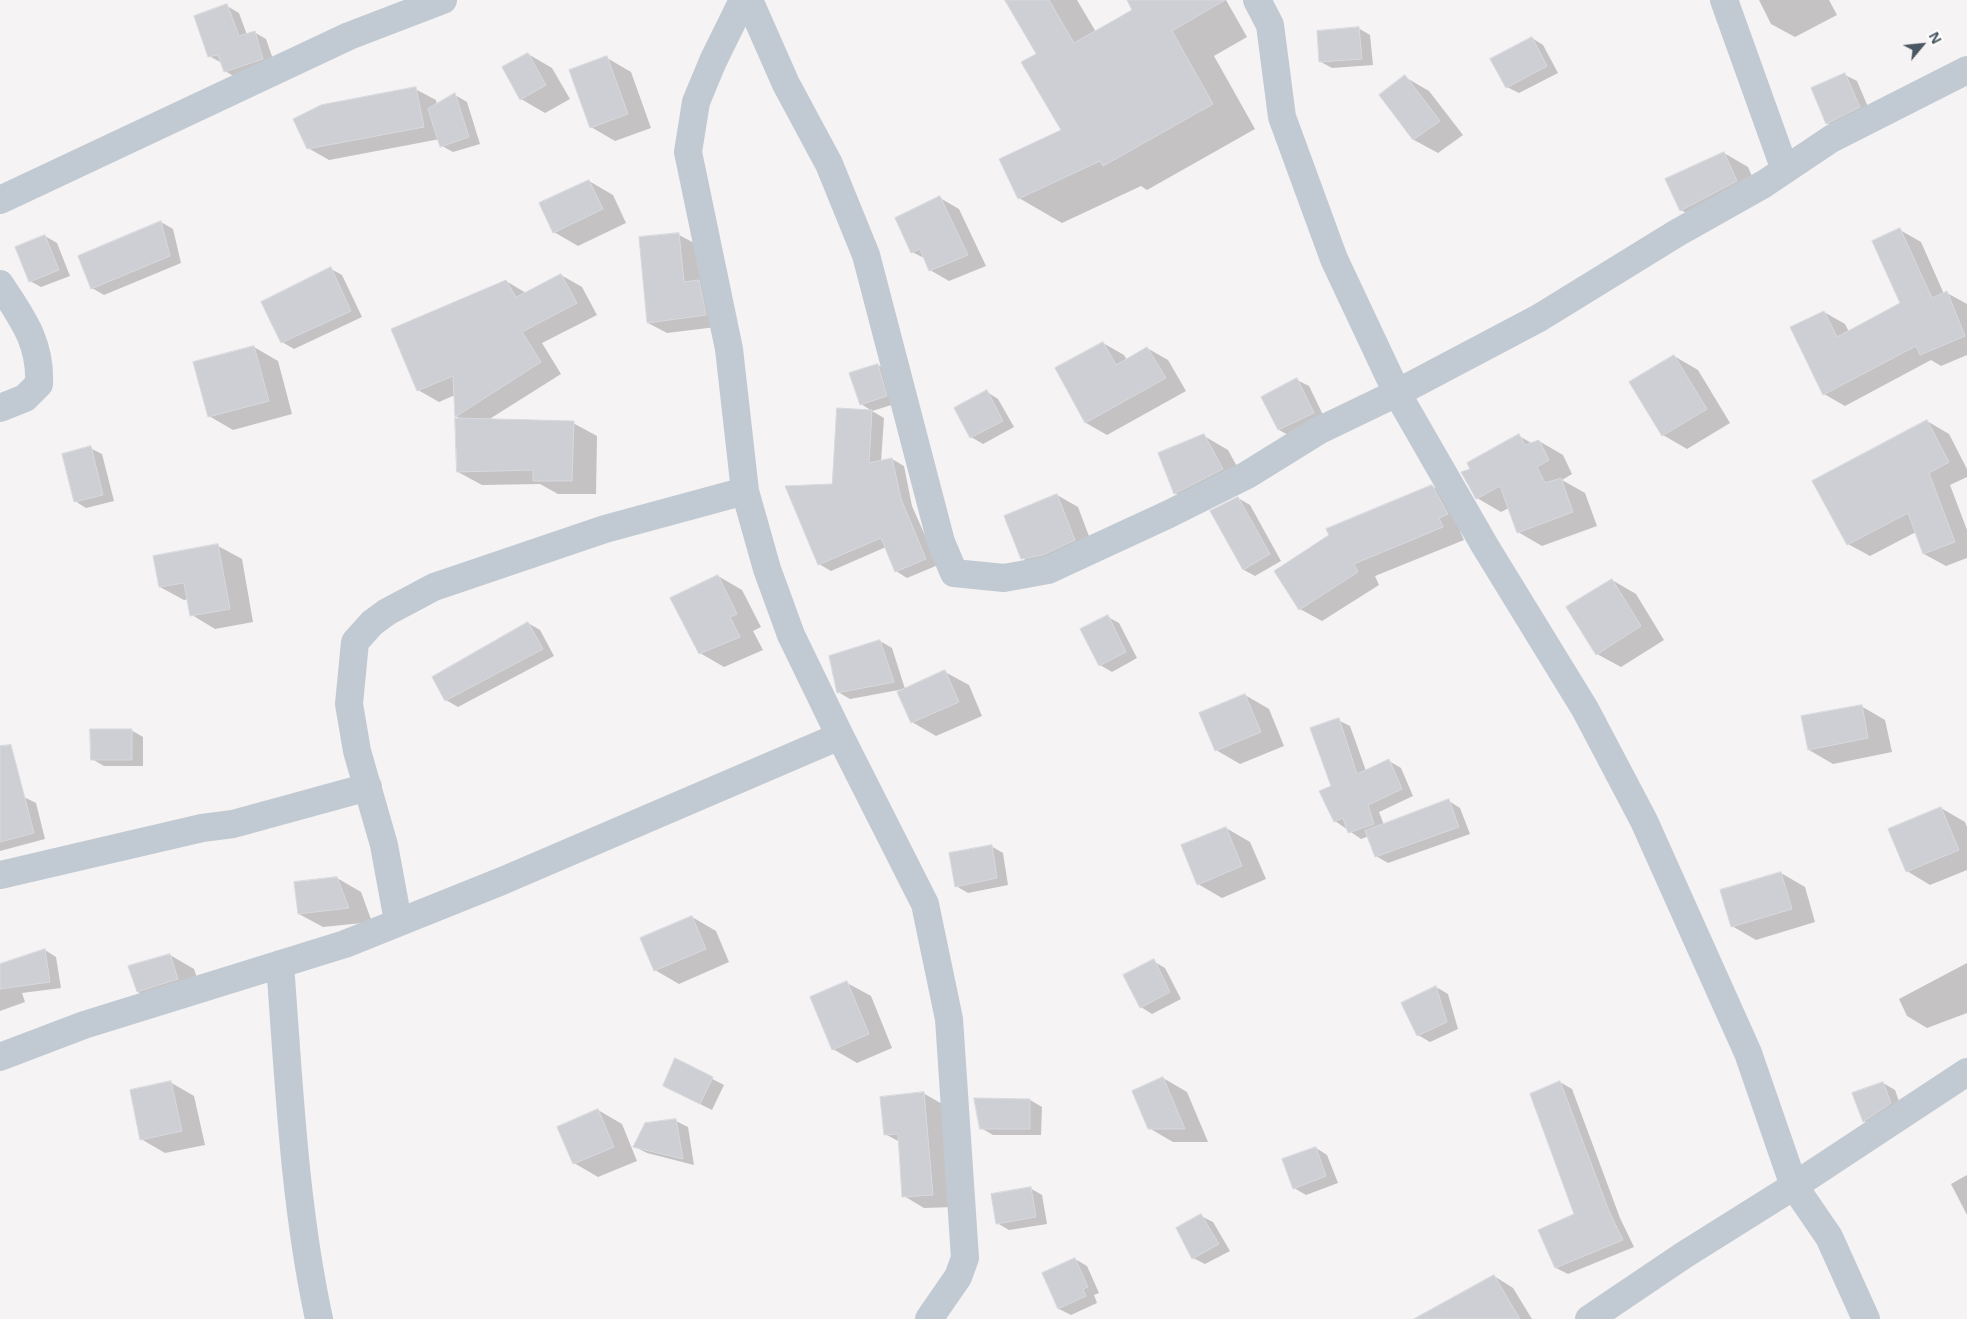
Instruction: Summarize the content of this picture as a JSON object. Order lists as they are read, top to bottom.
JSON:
{
  "north": "top right"
}
